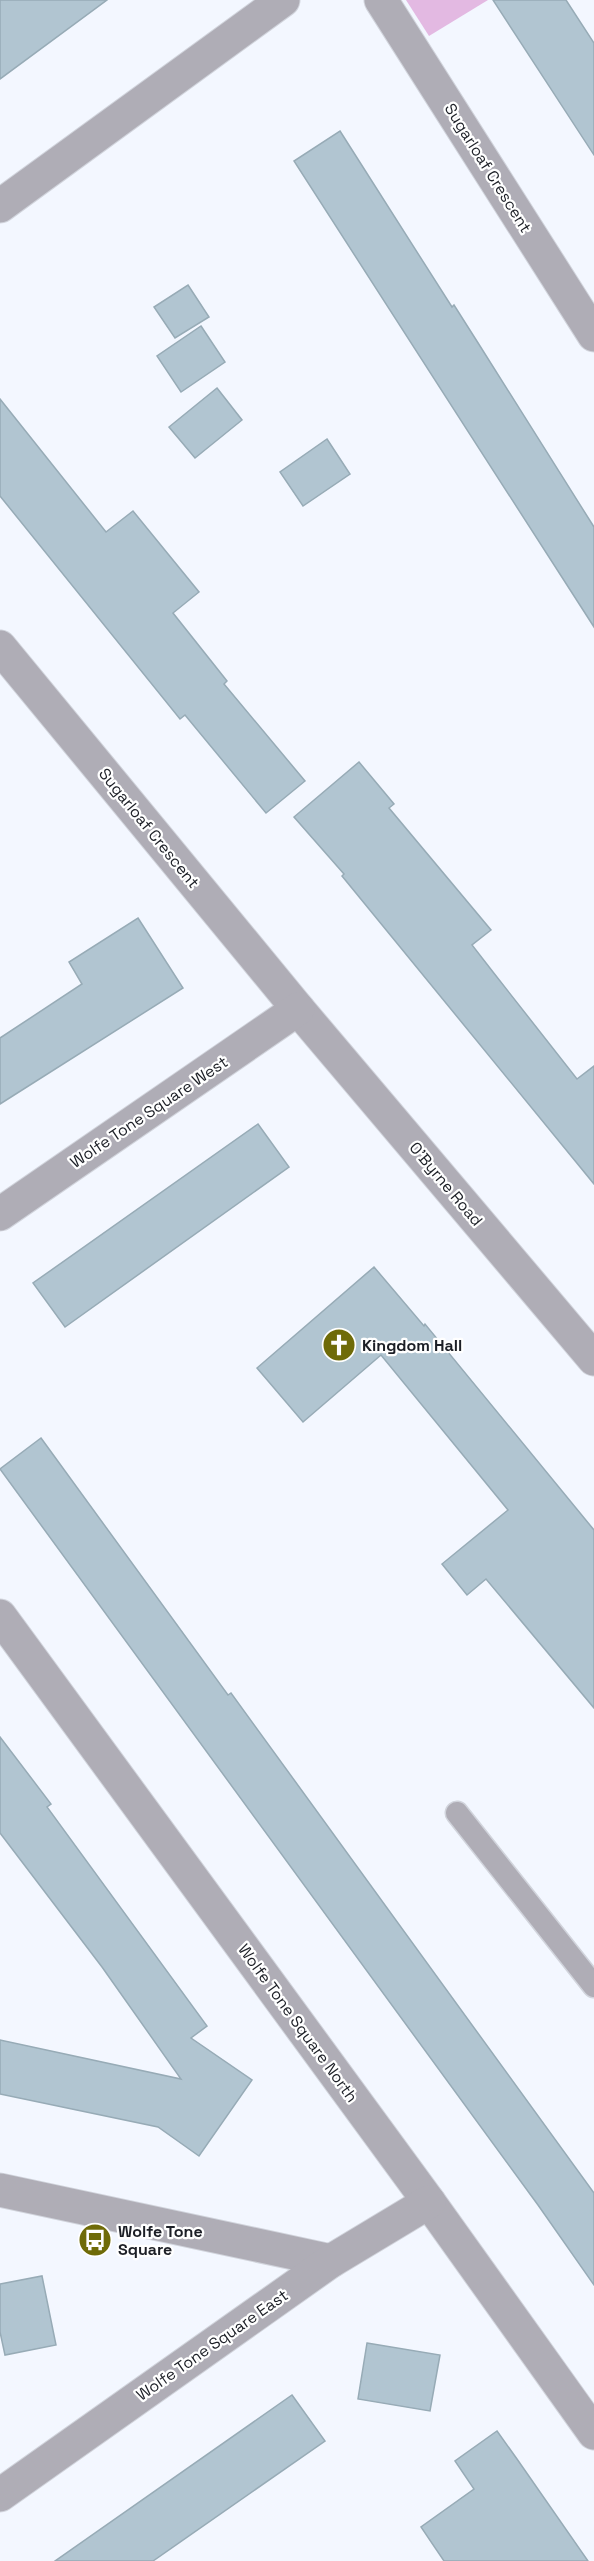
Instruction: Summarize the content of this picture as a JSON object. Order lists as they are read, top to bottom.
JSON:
{
  "streets": {
    "street": [
      "Sugarloaf Crescent",
      "Wolfe Tone Square West",
      "O'Byrne Road",
      "Wolfe Tone Square North",
      "Wolfe Tone Square East"
    ]
  },
  "crossings": [
    ["Sugarloaf Crescent", "Wolfe Tone Square West"],
    ["Sugarloaf Crescent", "O'Byrne Road"],
    ["Wolfe Tone Square West", "O'Byrne Road"],
    ["Wolfe Tone Square North", "Wolfe Tone Square East"]
  ],
  "places": {
    "church": ["Kingdom Hall"],
    "bus stop": ["Wolfe Tone Square"]
  }
}
